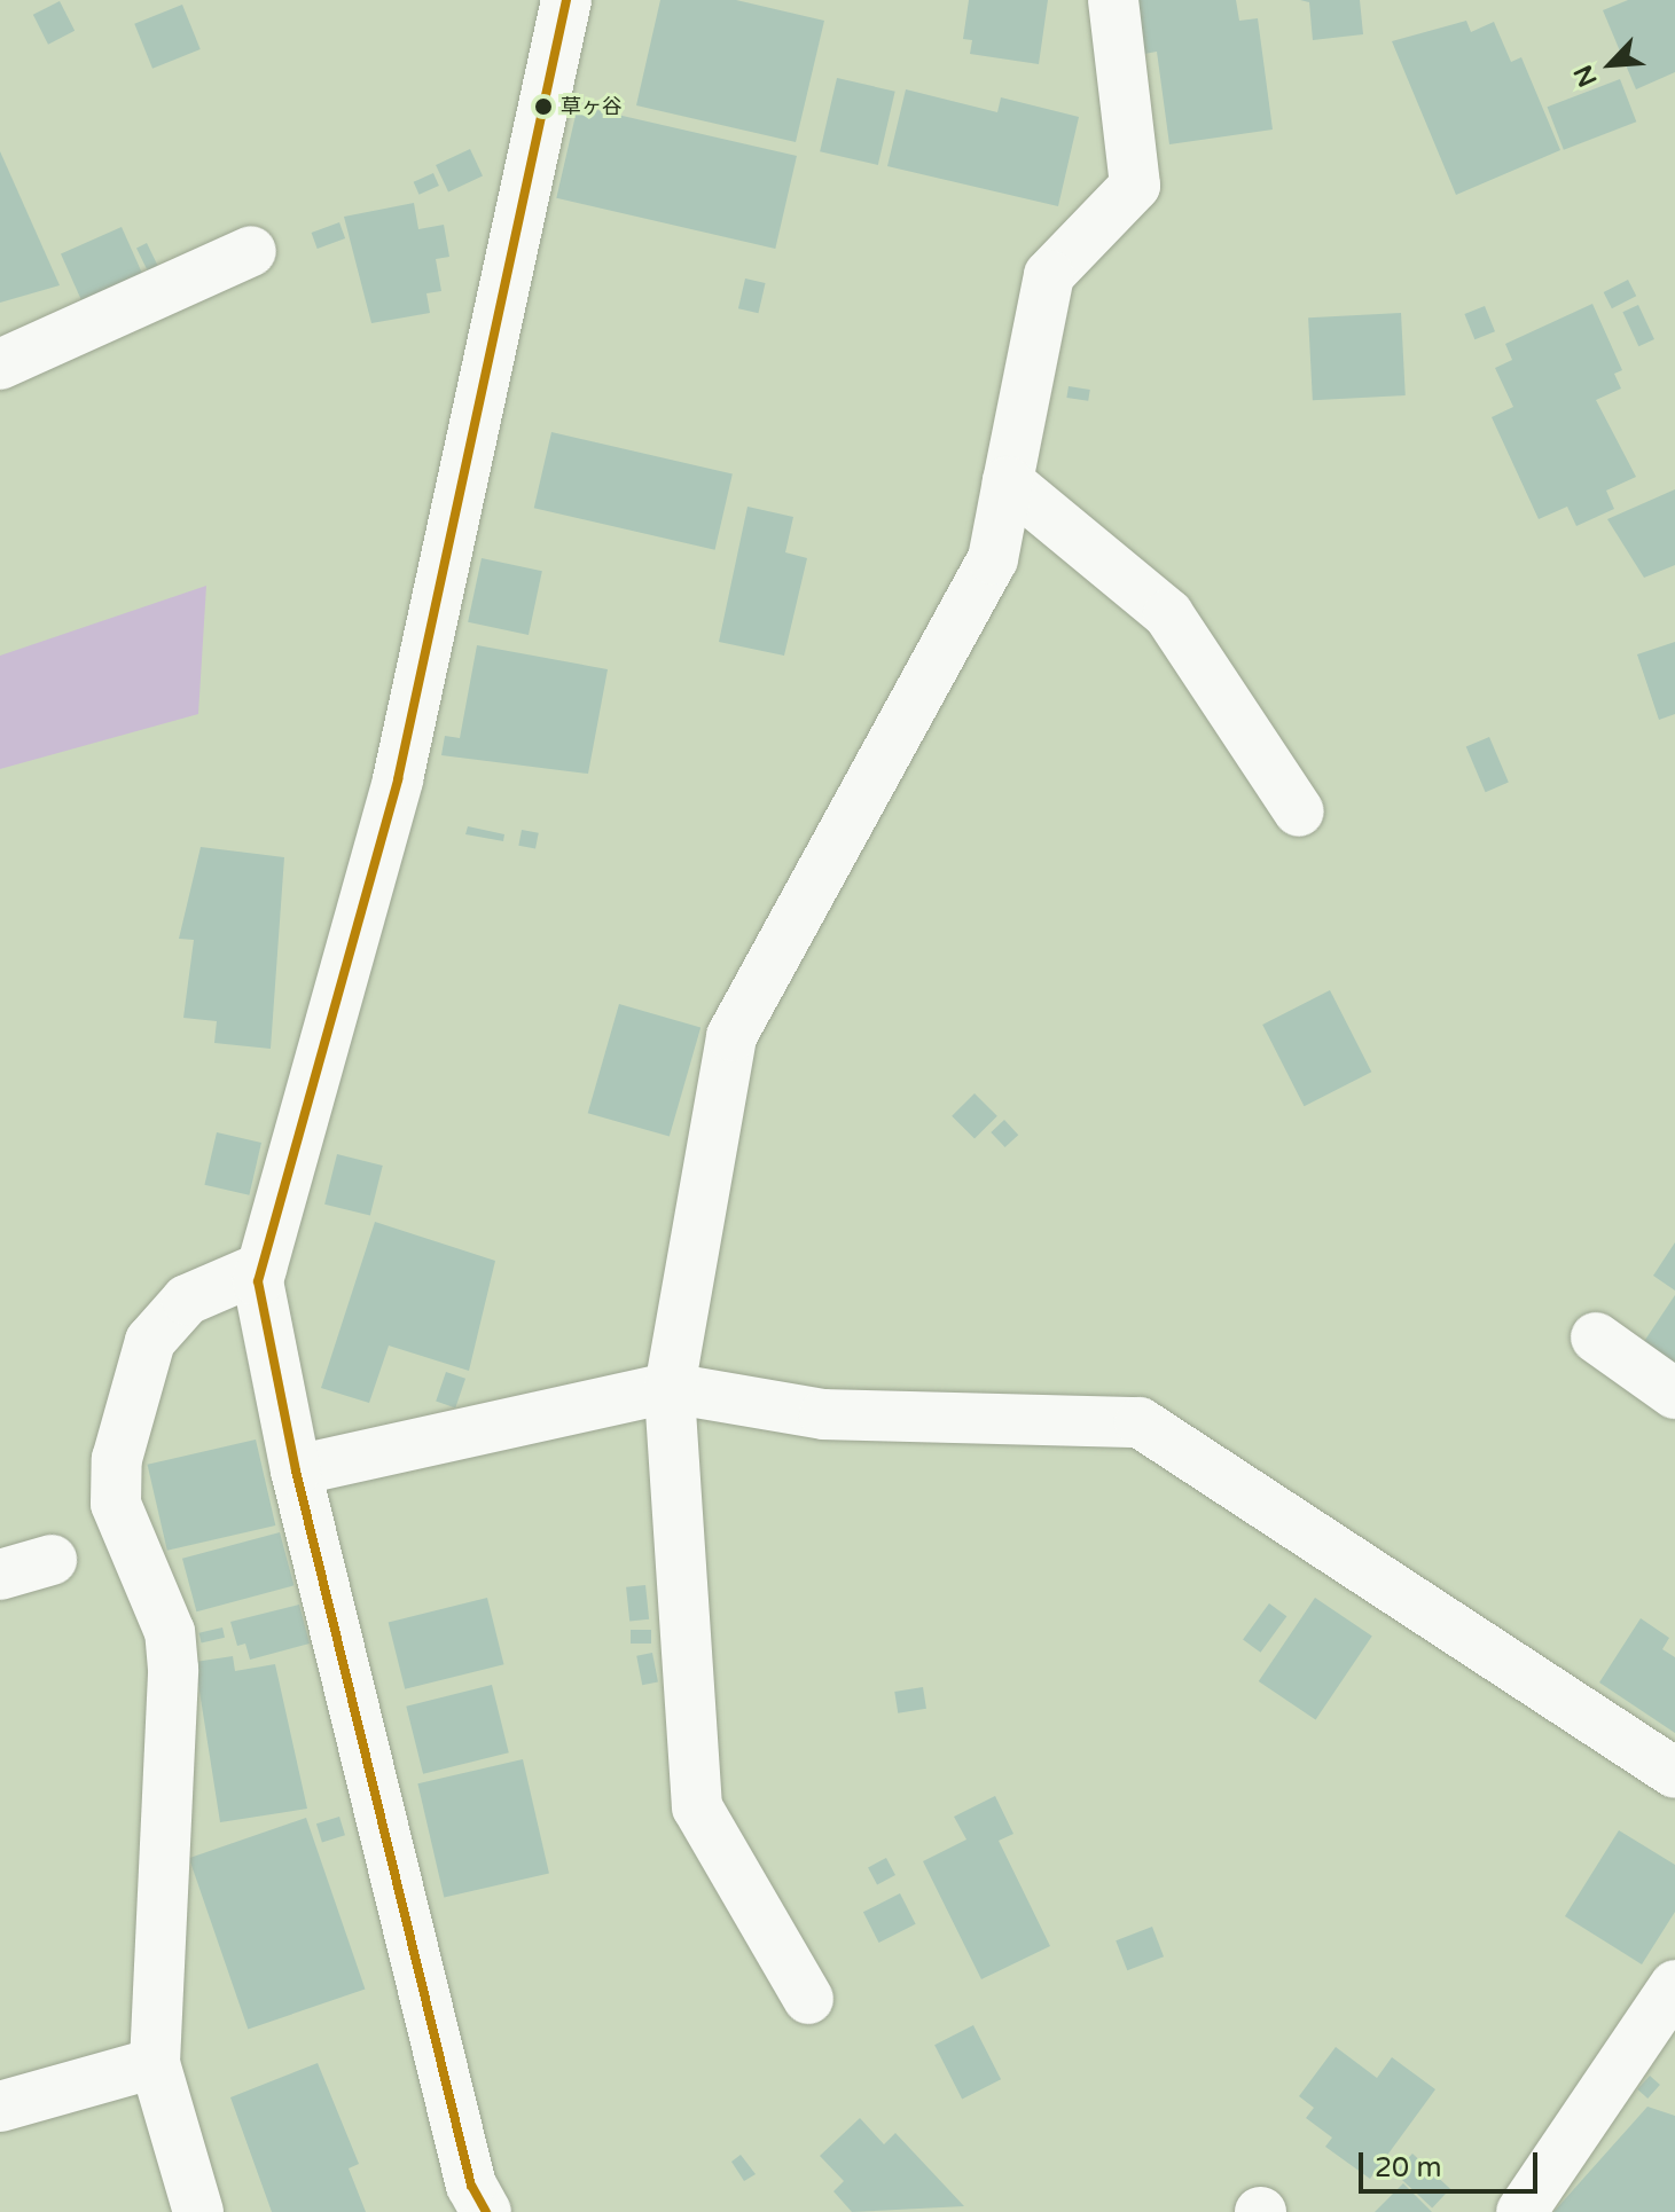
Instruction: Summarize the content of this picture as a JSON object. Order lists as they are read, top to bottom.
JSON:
{
  "places": ["草ヶ谷"],
  "scale_bar": "20 m",
  "north": "bottom left"
}
